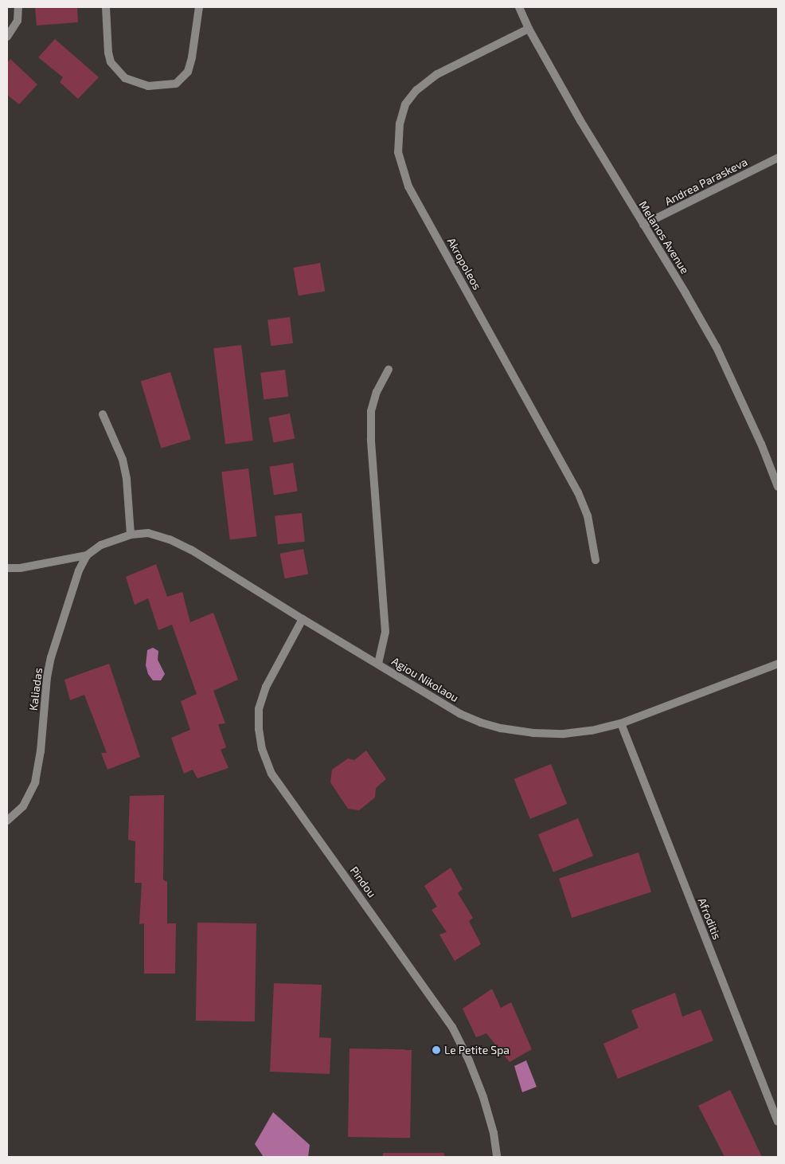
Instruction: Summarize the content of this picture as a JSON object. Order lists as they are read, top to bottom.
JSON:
{
  "streets": {
    "street": [
      "Andrea Paraskeva",
      "Melanos Avenue",
      "Akropoleos",
      "Agiou Nikolaou",
      "Kaliadas",
      "Pindou",
      "Afroditis"
    ]
  },
  "crossings": [
    ["Andrea Paraskeva", "Melanos Avenue"],
    ["Melanos Avenue", "Akropoleos"],
    ["Agiou Nikolaou", "Kaliadas"],
    ["Agiou Nikolaou", "Pindou"],
    ["Agiou Nikolaou", "Afroditis"]
  ],
  "places": ["Le Petite Spa"]
}
